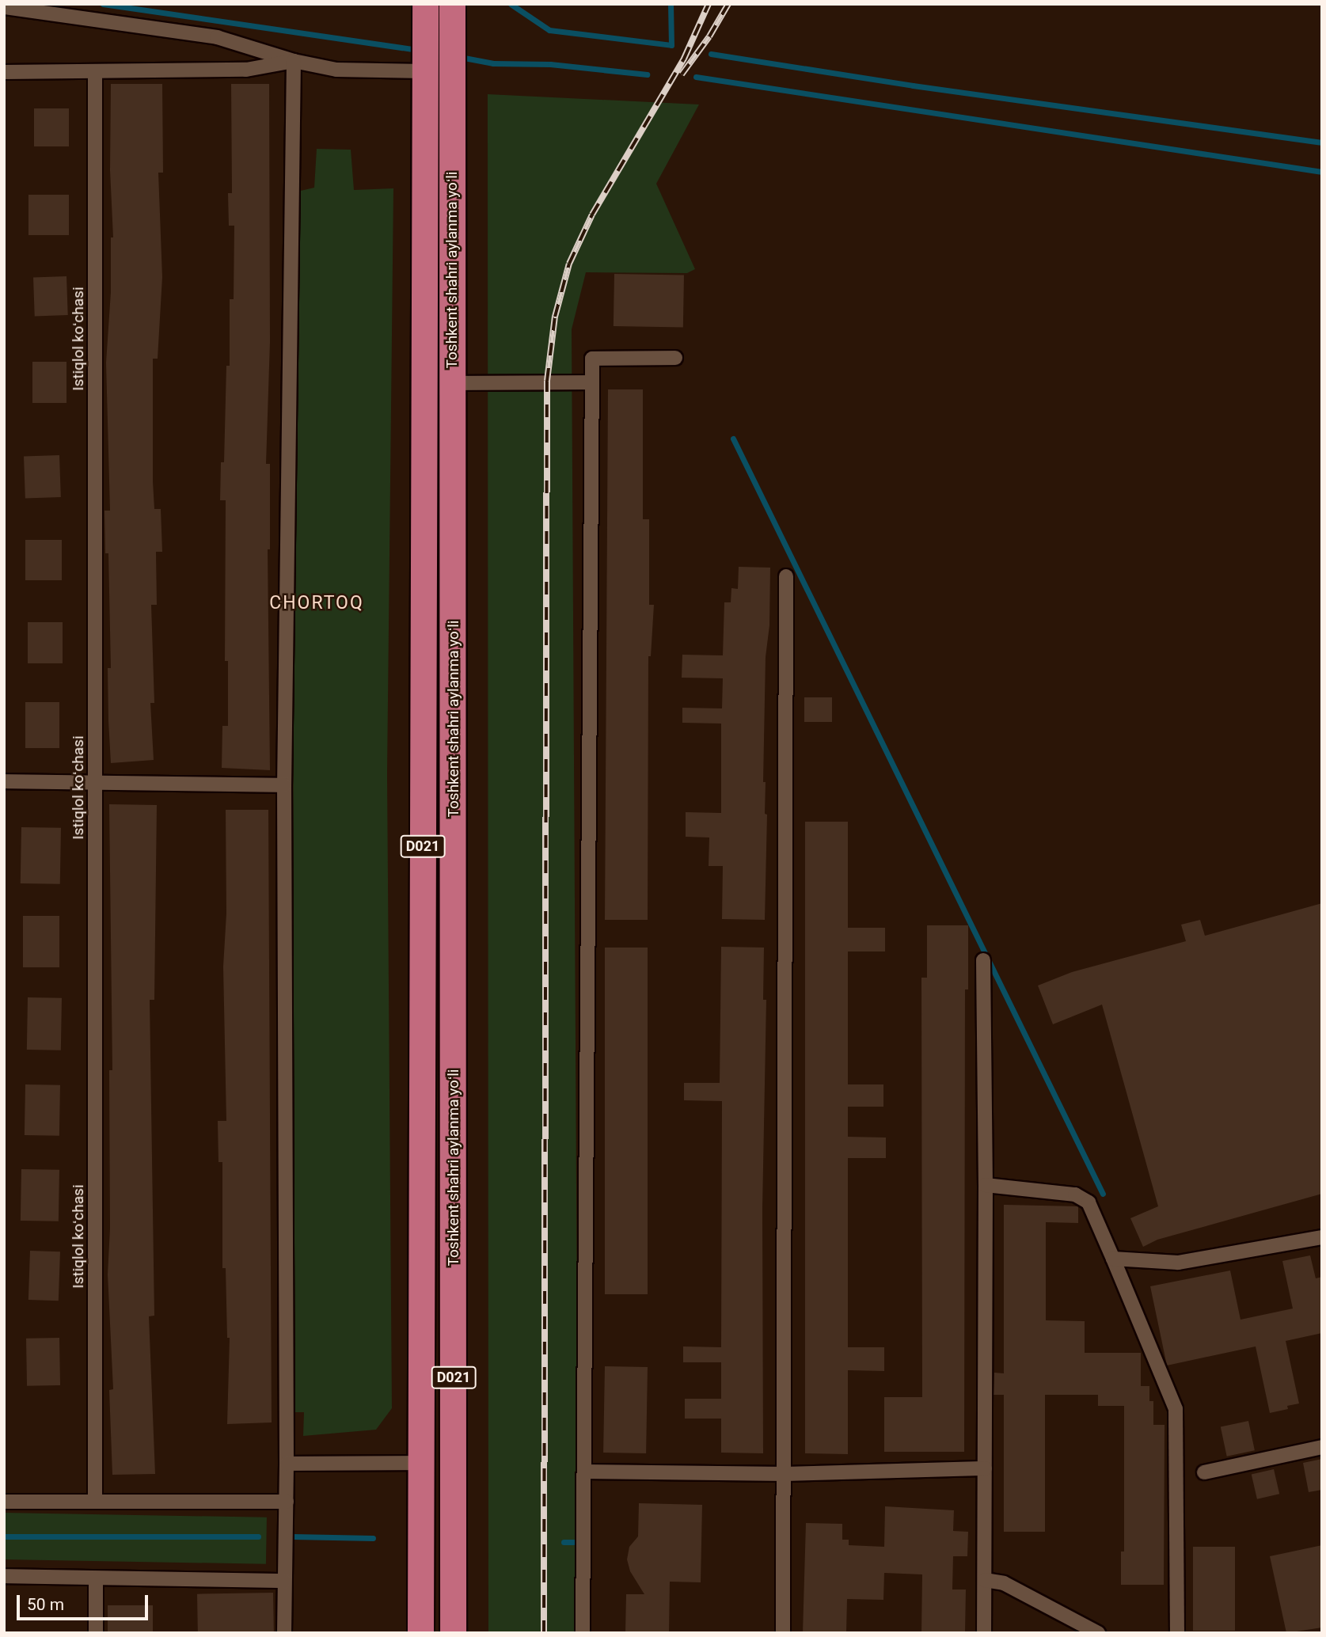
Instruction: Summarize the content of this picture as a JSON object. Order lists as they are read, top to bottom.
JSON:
{
  "streets": {
    "highway": ["Toshkent shahri aylanma yoʻli", "D021"],
    "street": ["Istiqlol koʻchasi"]
  },
  "districts": ["CHORTOQ"],
  "scale_bar": "50 m"
}
